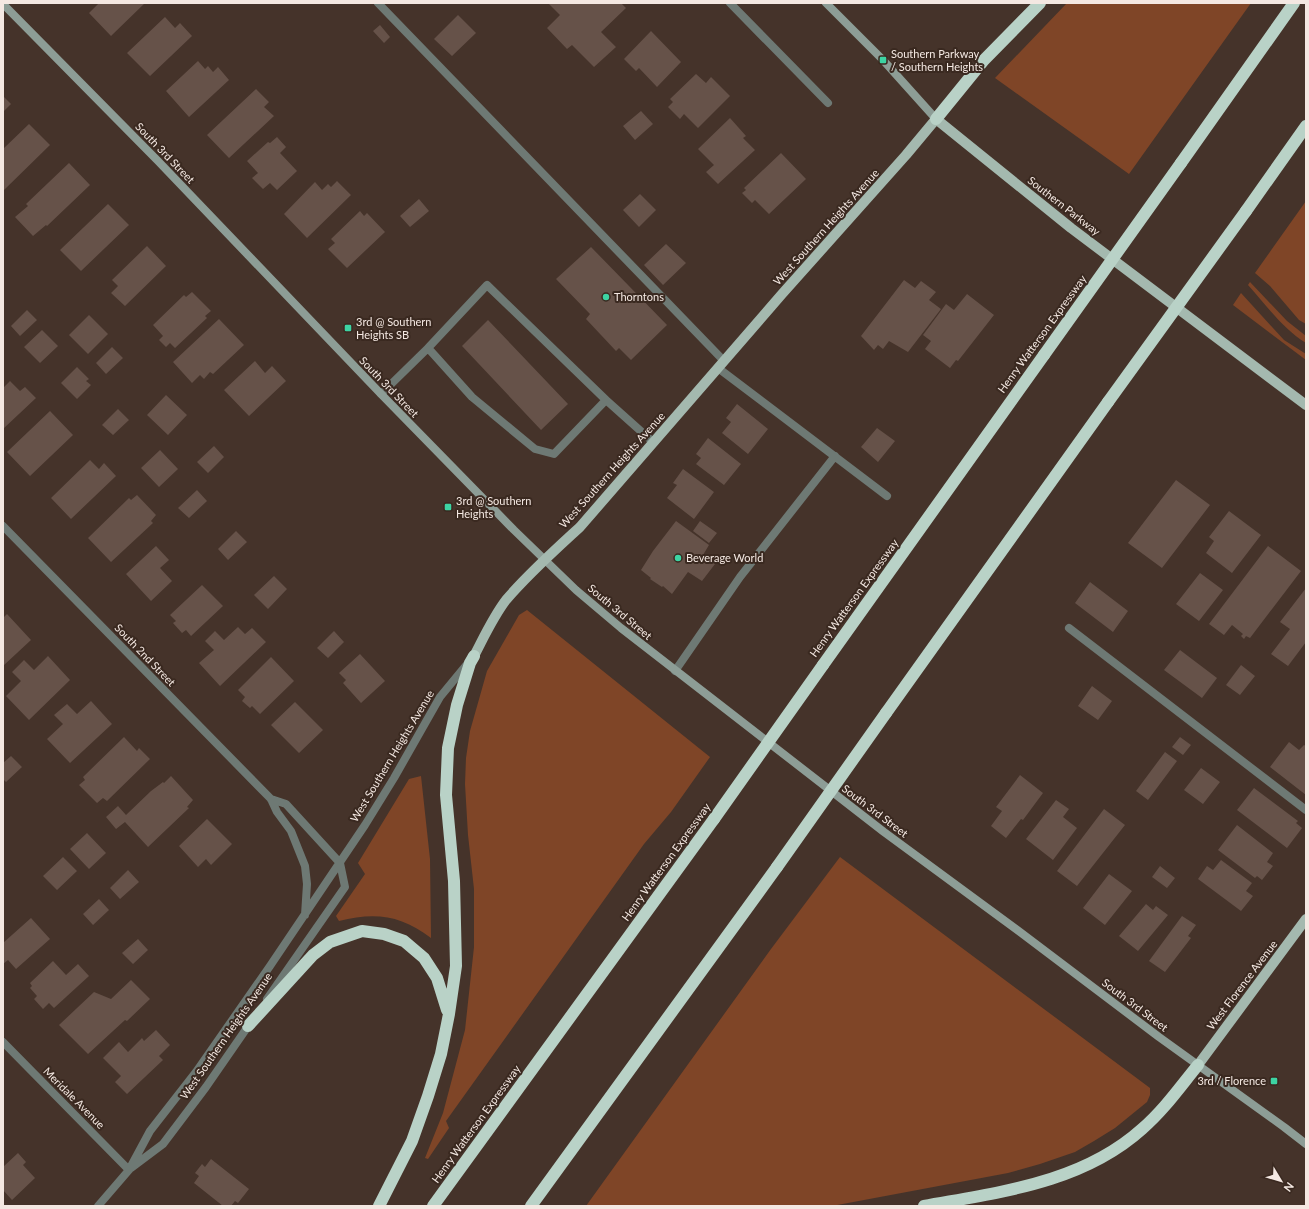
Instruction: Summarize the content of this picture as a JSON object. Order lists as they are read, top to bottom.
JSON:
{
  "streets": {
    "highway": ["Henry Watterson Expressway"],
    "main road": [
      "South 3rd Street",
      "Southern Parkway",
      "West Southern Heights Avenue",
      "West Florence Avenue"
    ],
    "street": ["South 2nd Street", "Meridale Avenue"]
  },
  "crossings": [
    ["South 3rd Street", "West Southern Heights Avenue"],
    ["South 3rd Street", "West Florence Avenue"],
    ["Southern Parkway", "West Southern Heights Avenue"],
    ["West Southern Heights Avenue", "South 2nd Street"],
    ["West Southern Heights Avenue", "Meridale Avenue"]
  ],
  "places": {
    "transit": [
      "Southern Parkway / Southern Heights",
      "3rd @ Southern Heights SB",
      "3rd @ Southern Heights",
      "3rd / Florence"
    ],
    "other": ["Thorntons", "Beverage World"]
  },
  "north": "bottom right"
}
